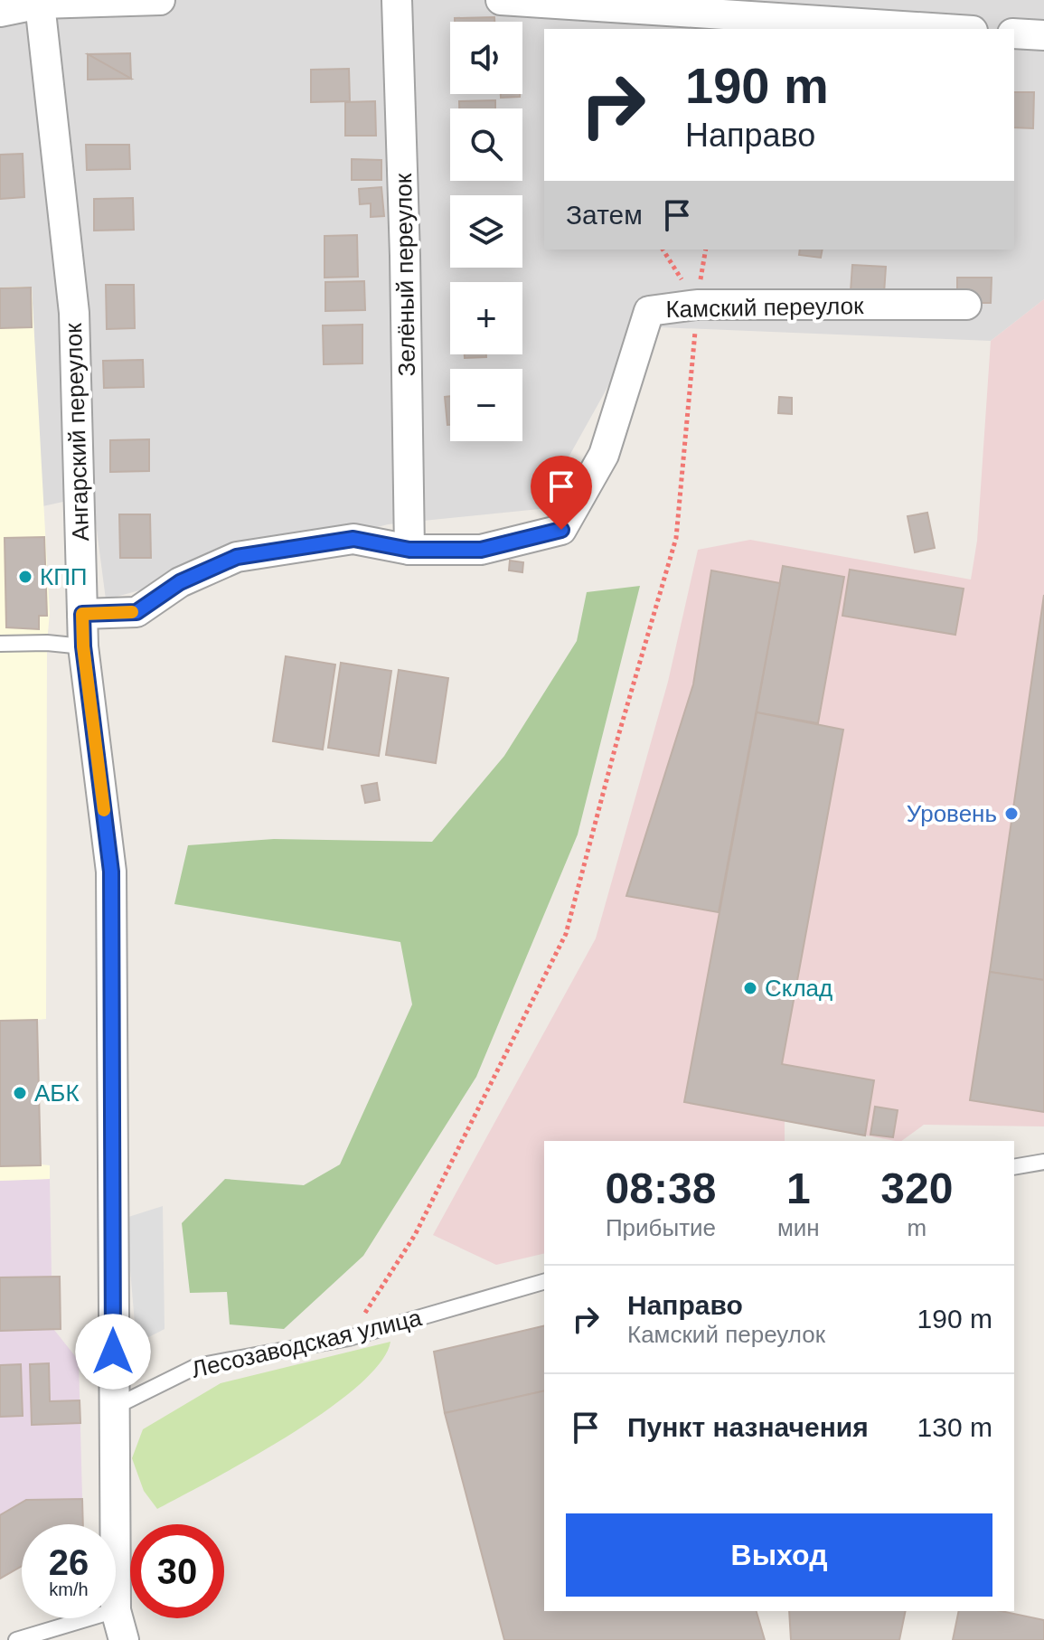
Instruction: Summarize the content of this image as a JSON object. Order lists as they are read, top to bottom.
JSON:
{
  "streets": {
    "street": ["Зелёный переулок", "Камский переулок", "Ангарский переулок"],
    "lane": ["Лесозаводская улица"]
  },
  "crossings": [
    ["Зелёный переулок", "Камский переулок"],
    ["Камский переулок", "Ангарский переулок"],
    ["Ангарский переулок", "Лесозаводская улица"]
  ],
  "places": [
    "КПП",
    "Уровень",
    "Склад",
    "АБК"
  ],
  "page": {
    "map_buttons": ["+", "−"],
    "turn": ["190 m", "Направо"],
    "then": "Затем",
    "eta": [
      "08:38",
      "Прибытие",
      "1",
      "мин",
      "320",
      "m"
    ],
    "list": [
      {
        "name": "Направо",
        "note": "Камский переулок",
        "value": "190 m"
      },
      {
        "name": "Пункт назначения",
        "value": "130 m"
      }
    ],
    "buttons": "Выход",
    "speed": "26 km/h",
    "limit": "30"
  }
}
